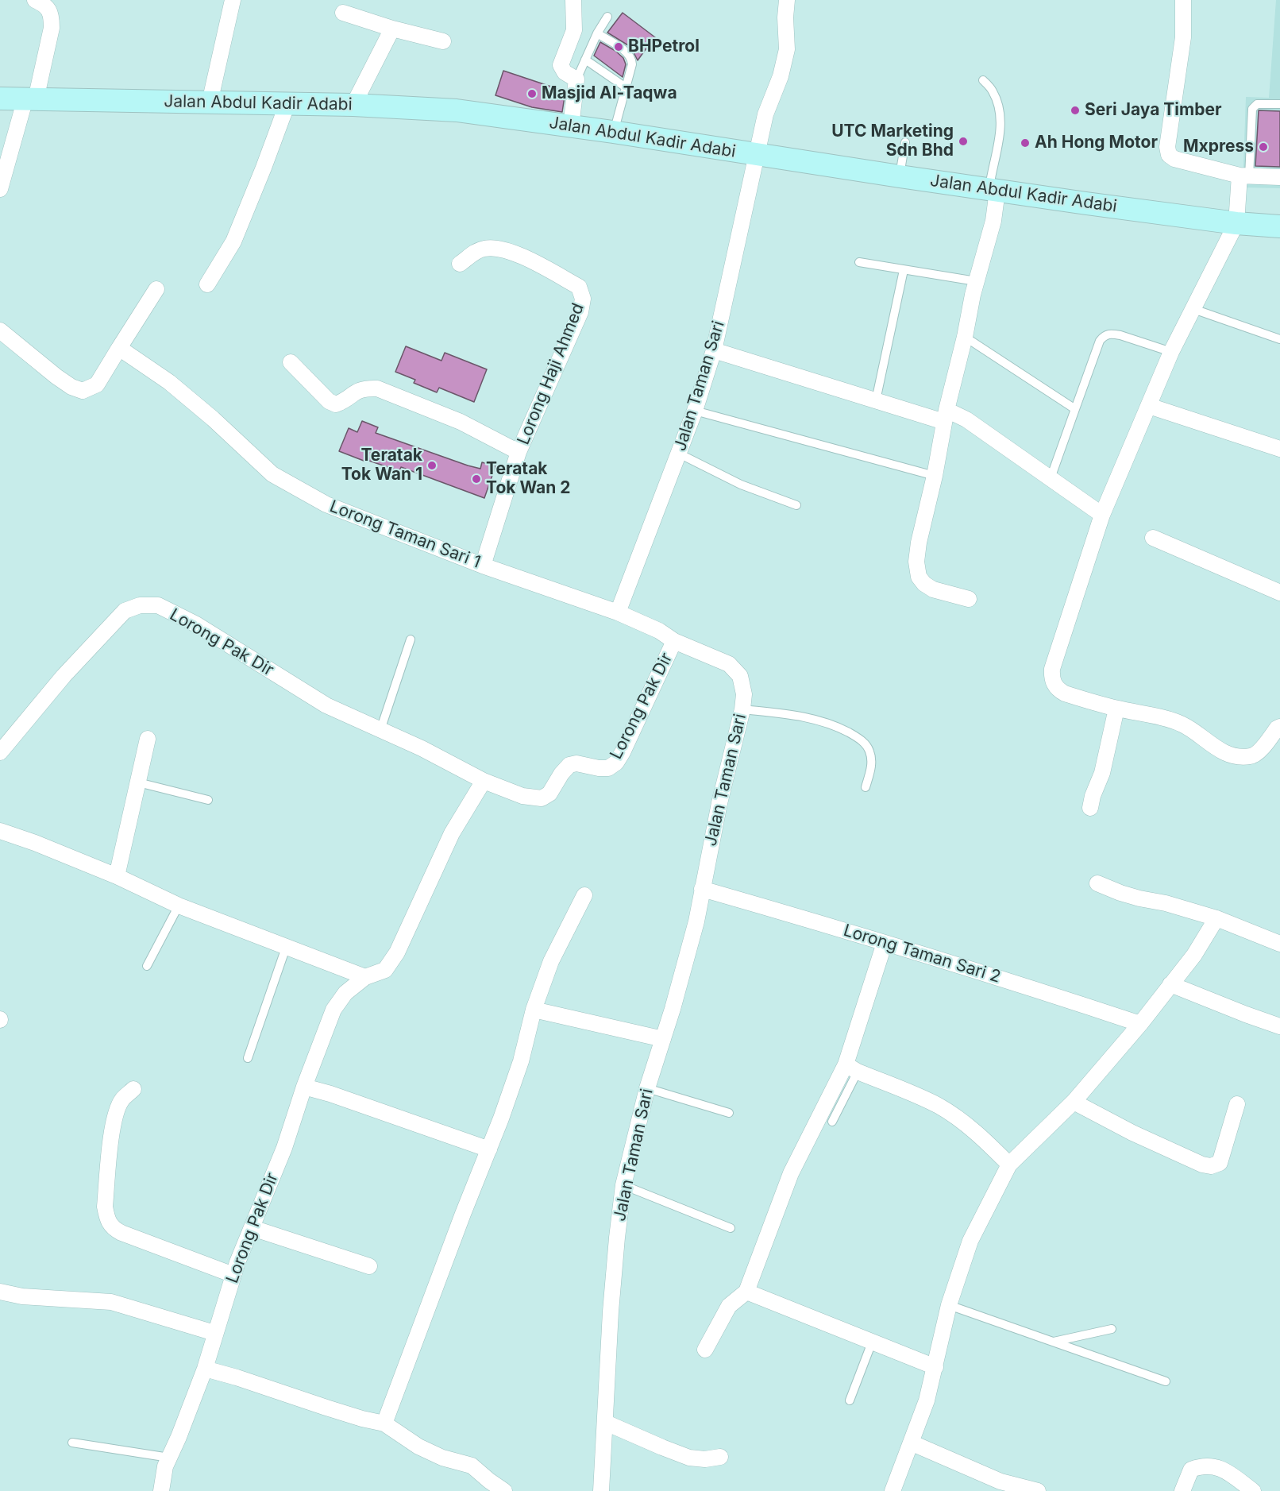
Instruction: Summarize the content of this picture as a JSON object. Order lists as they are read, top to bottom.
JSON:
{
  "streets": {
    "main road": ["Jalan Abdul Kadir Adabi"],
    "street": [
      "Lorong Haji Ahmed",
      "Jalan Taman Sari",
      "Lorong Taman Sari 1",
      "Lorong Pak Dir",
      "Lorong Taman Sari 2"
    ]
  },
  "crossings": [
    ["Jalan Abdul Kadir Adabi", "Jalan Taman Sari"],
    ["Lorong Haji Ahmed", "Lorong Taman Sari 1"],
    ["Jalan Taman Sari", "Lorong Taman Sari 1"],
    ["Jalan Taman Sari", "Lorong Pak Dir"],
    ["Jalan Taman Sari", "Lorong Taman Sari 2"]
  ],
  "places": [
    "BHPetrol",
    "Masjid Al-Taqwa",
    "Seri Jaya Timber",
    "UTC Marketing Sdn Bhd",
    "Ah Hong Motor",
    "Mxpress",
    "Teratak Tok Wan 1",
    "Teratak Tok Wan 2"
  ]
}
